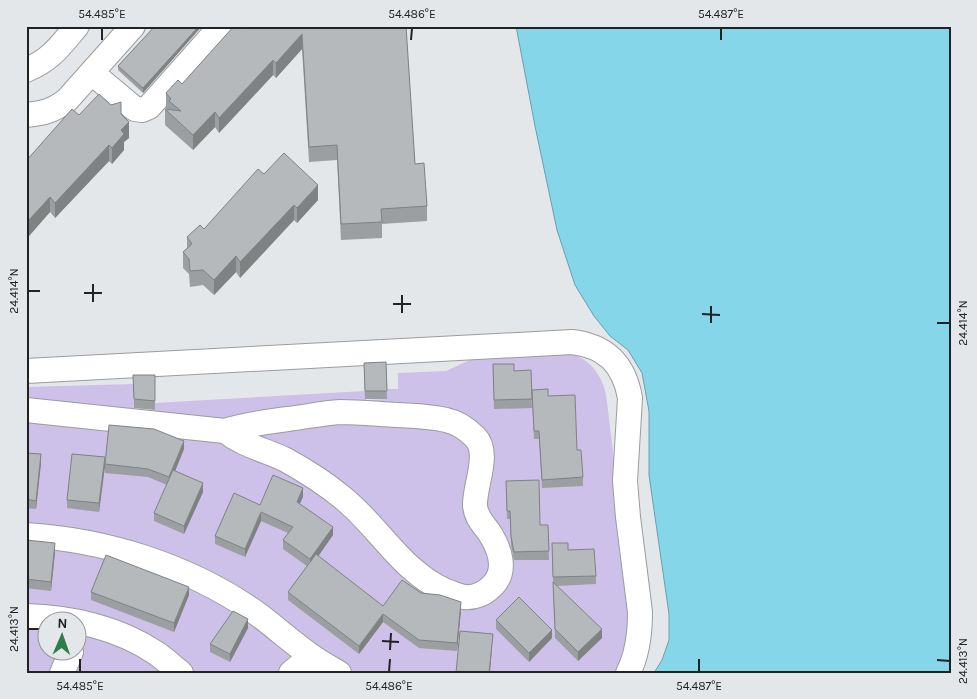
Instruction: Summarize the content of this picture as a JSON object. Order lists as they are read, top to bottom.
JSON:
{
  "north": "top",
  "coordinates": [
    "54.485°E",
    "54.486°E",
    "54.487°E",
    "24.414°N",
    "24.413°N"
  ]
}
